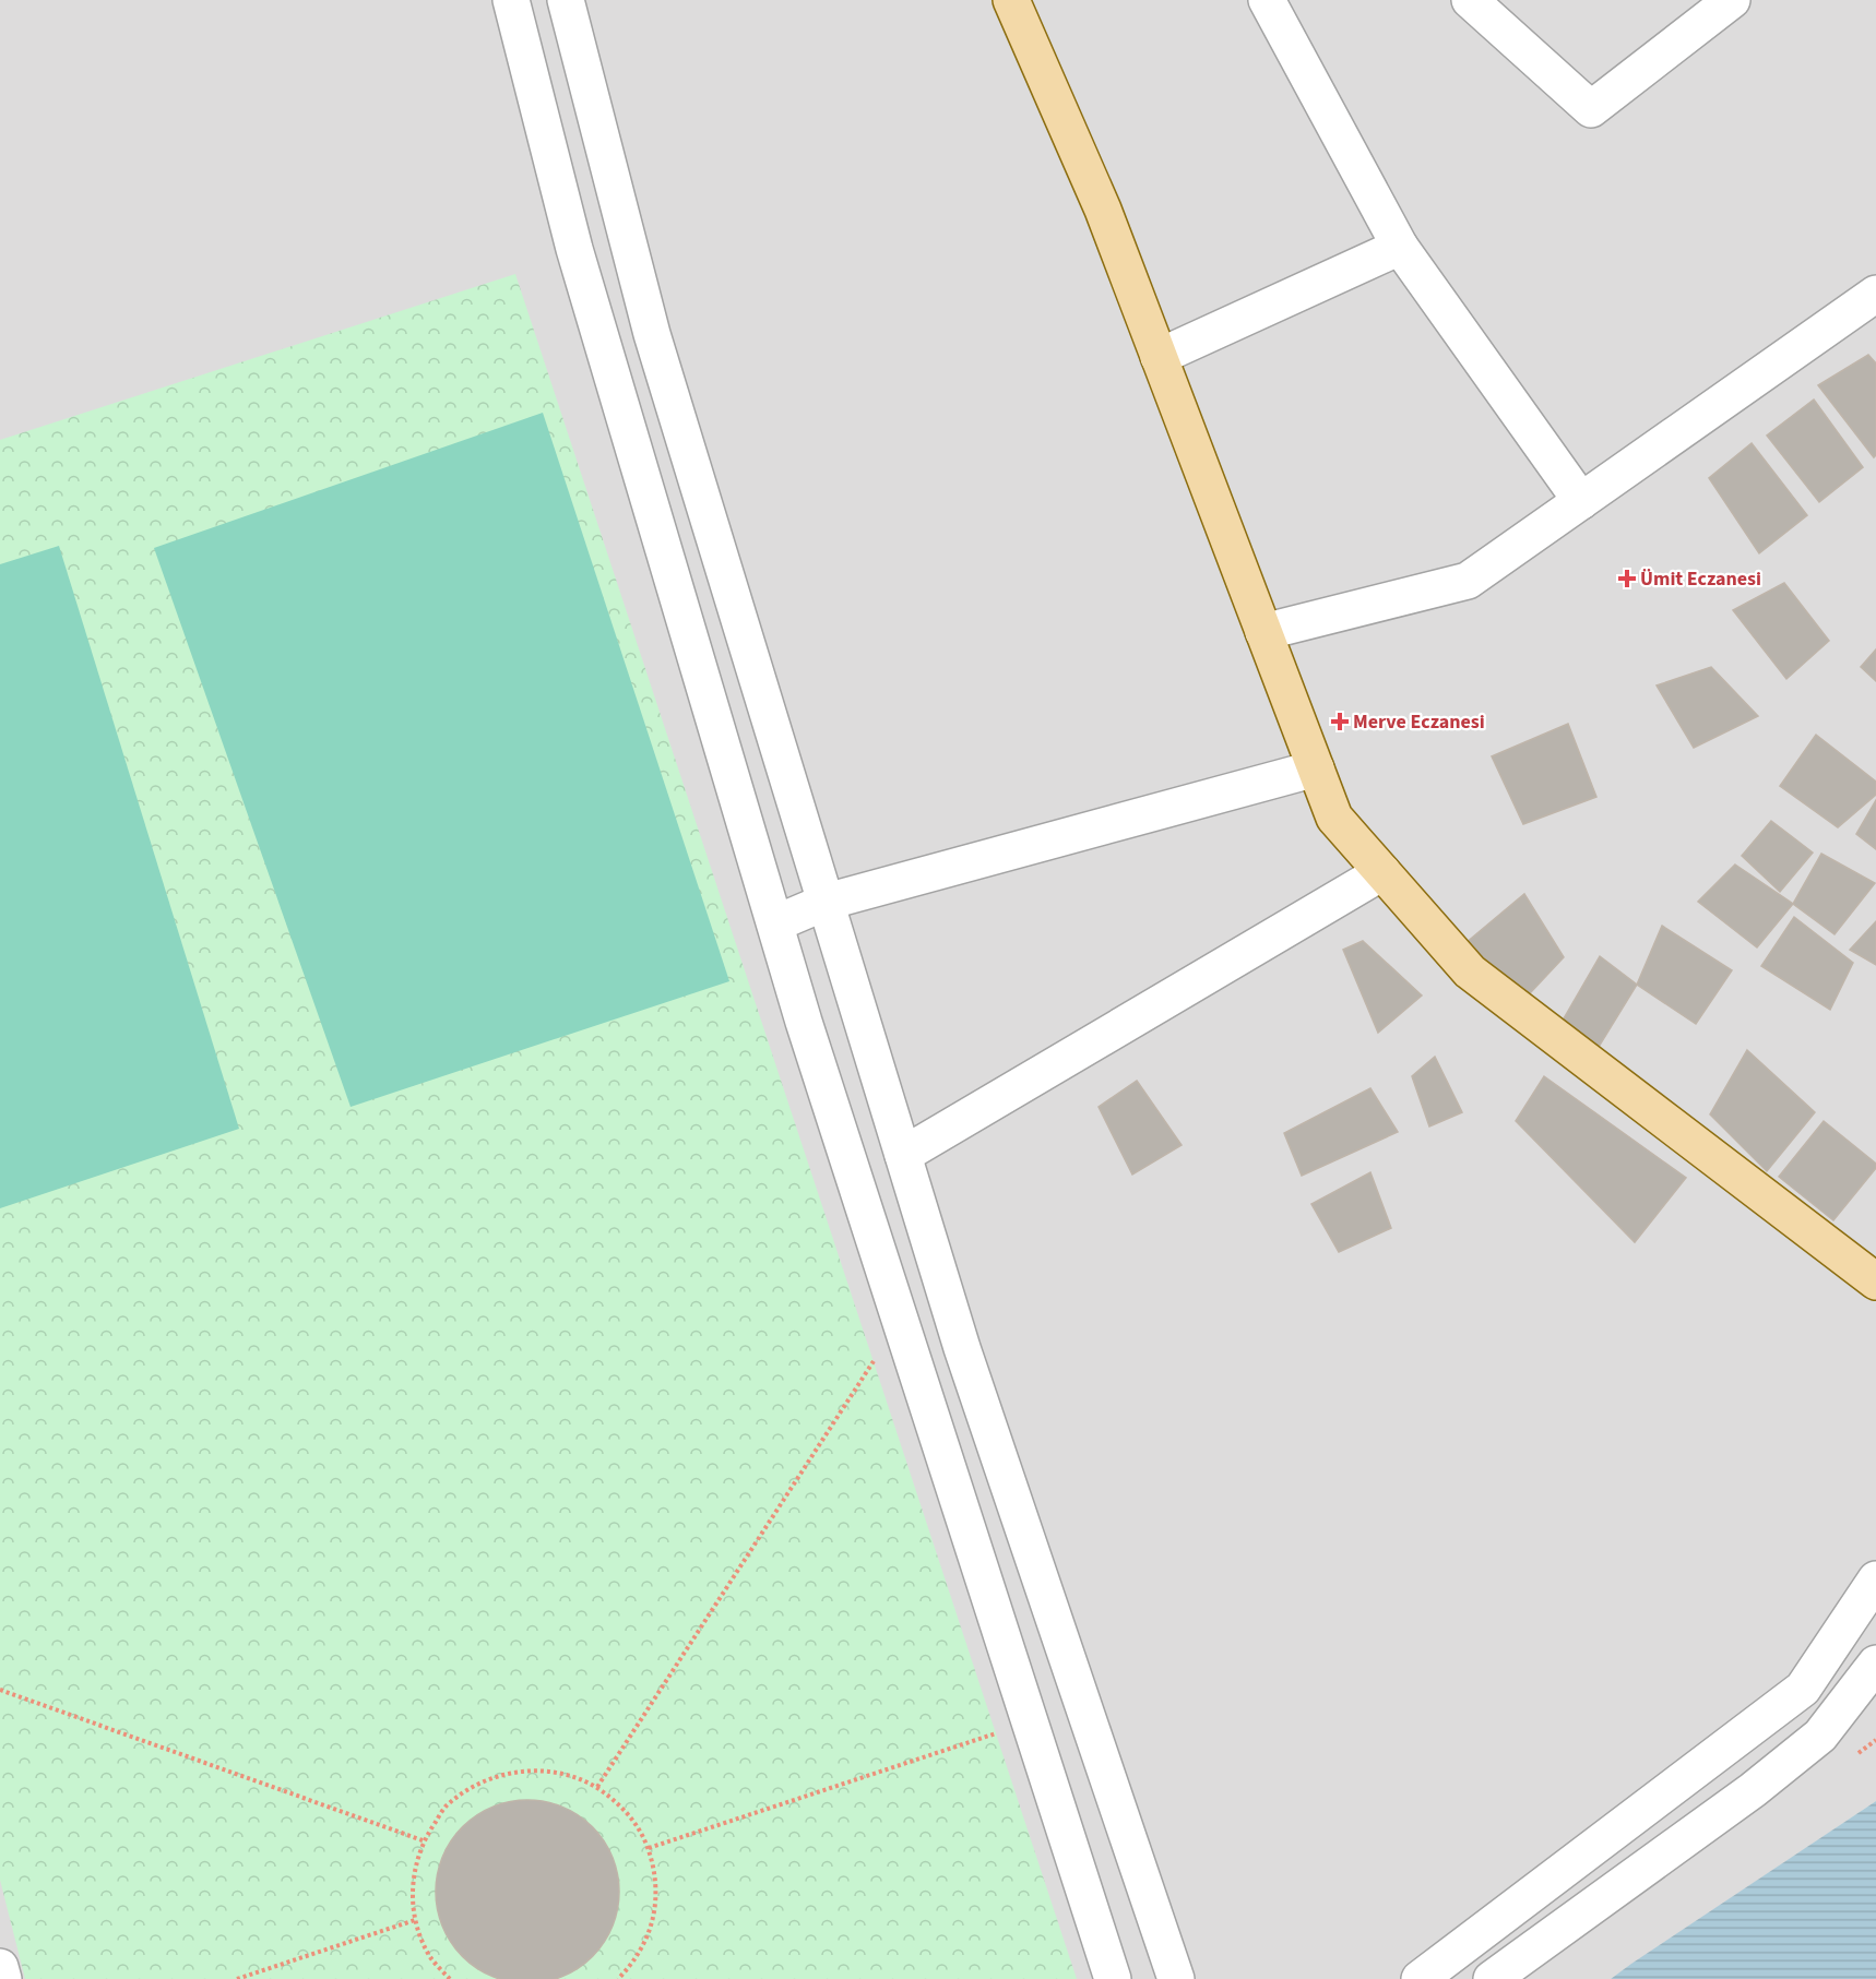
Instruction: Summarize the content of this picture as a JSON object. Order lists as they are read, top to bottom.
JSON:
{
  "places": {
    "health": ["Ümit Eczanesi", "Merve Eczanesi"]
  }
}
